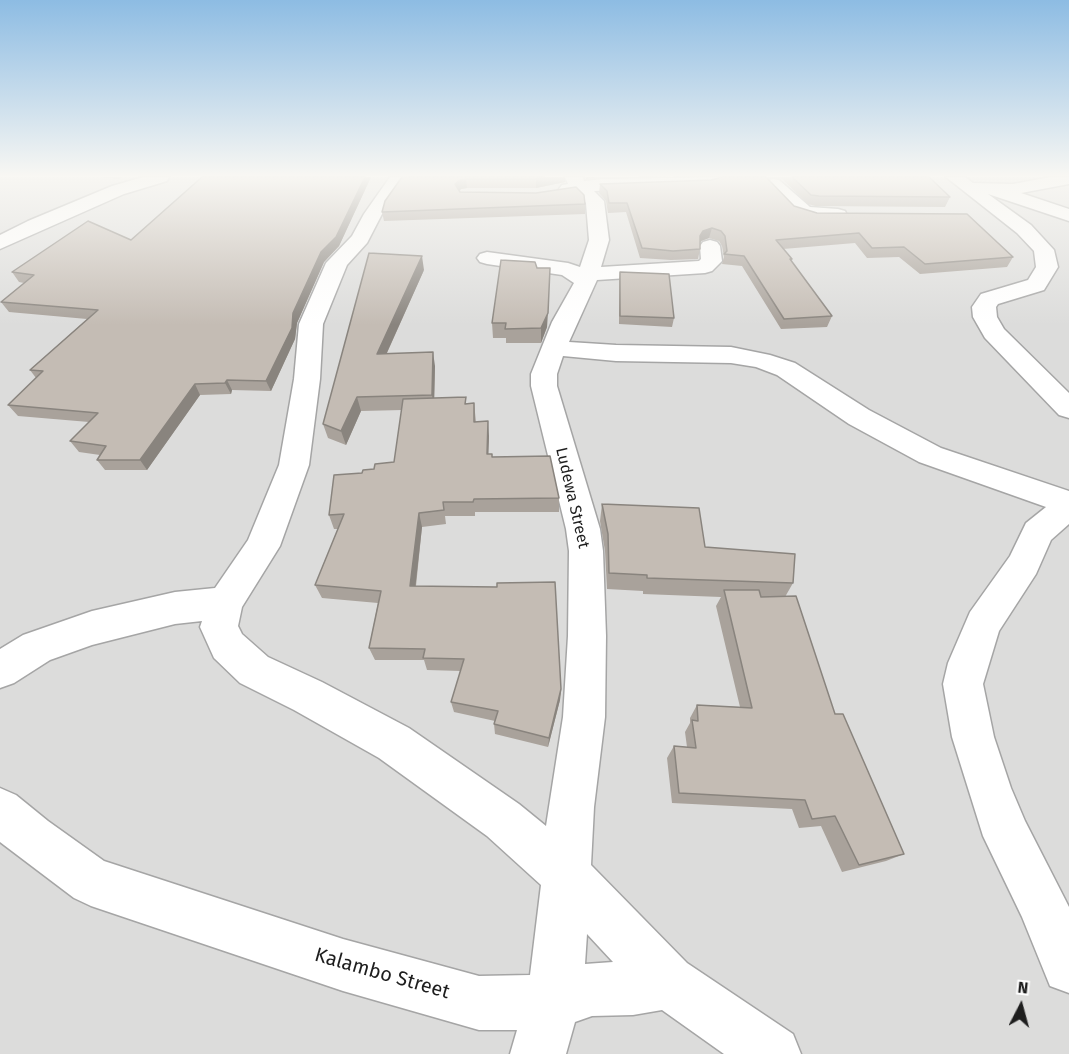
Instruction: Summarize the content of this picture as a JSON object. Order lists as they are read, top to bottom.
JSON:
{
  "streets": {
    "street": ["Ludewa Street", "Kalambo Street"]
  },
  "crossings": [
    ["Ludewa Street", "Kalambo Street"]
  ],
  "north": "top"
}
